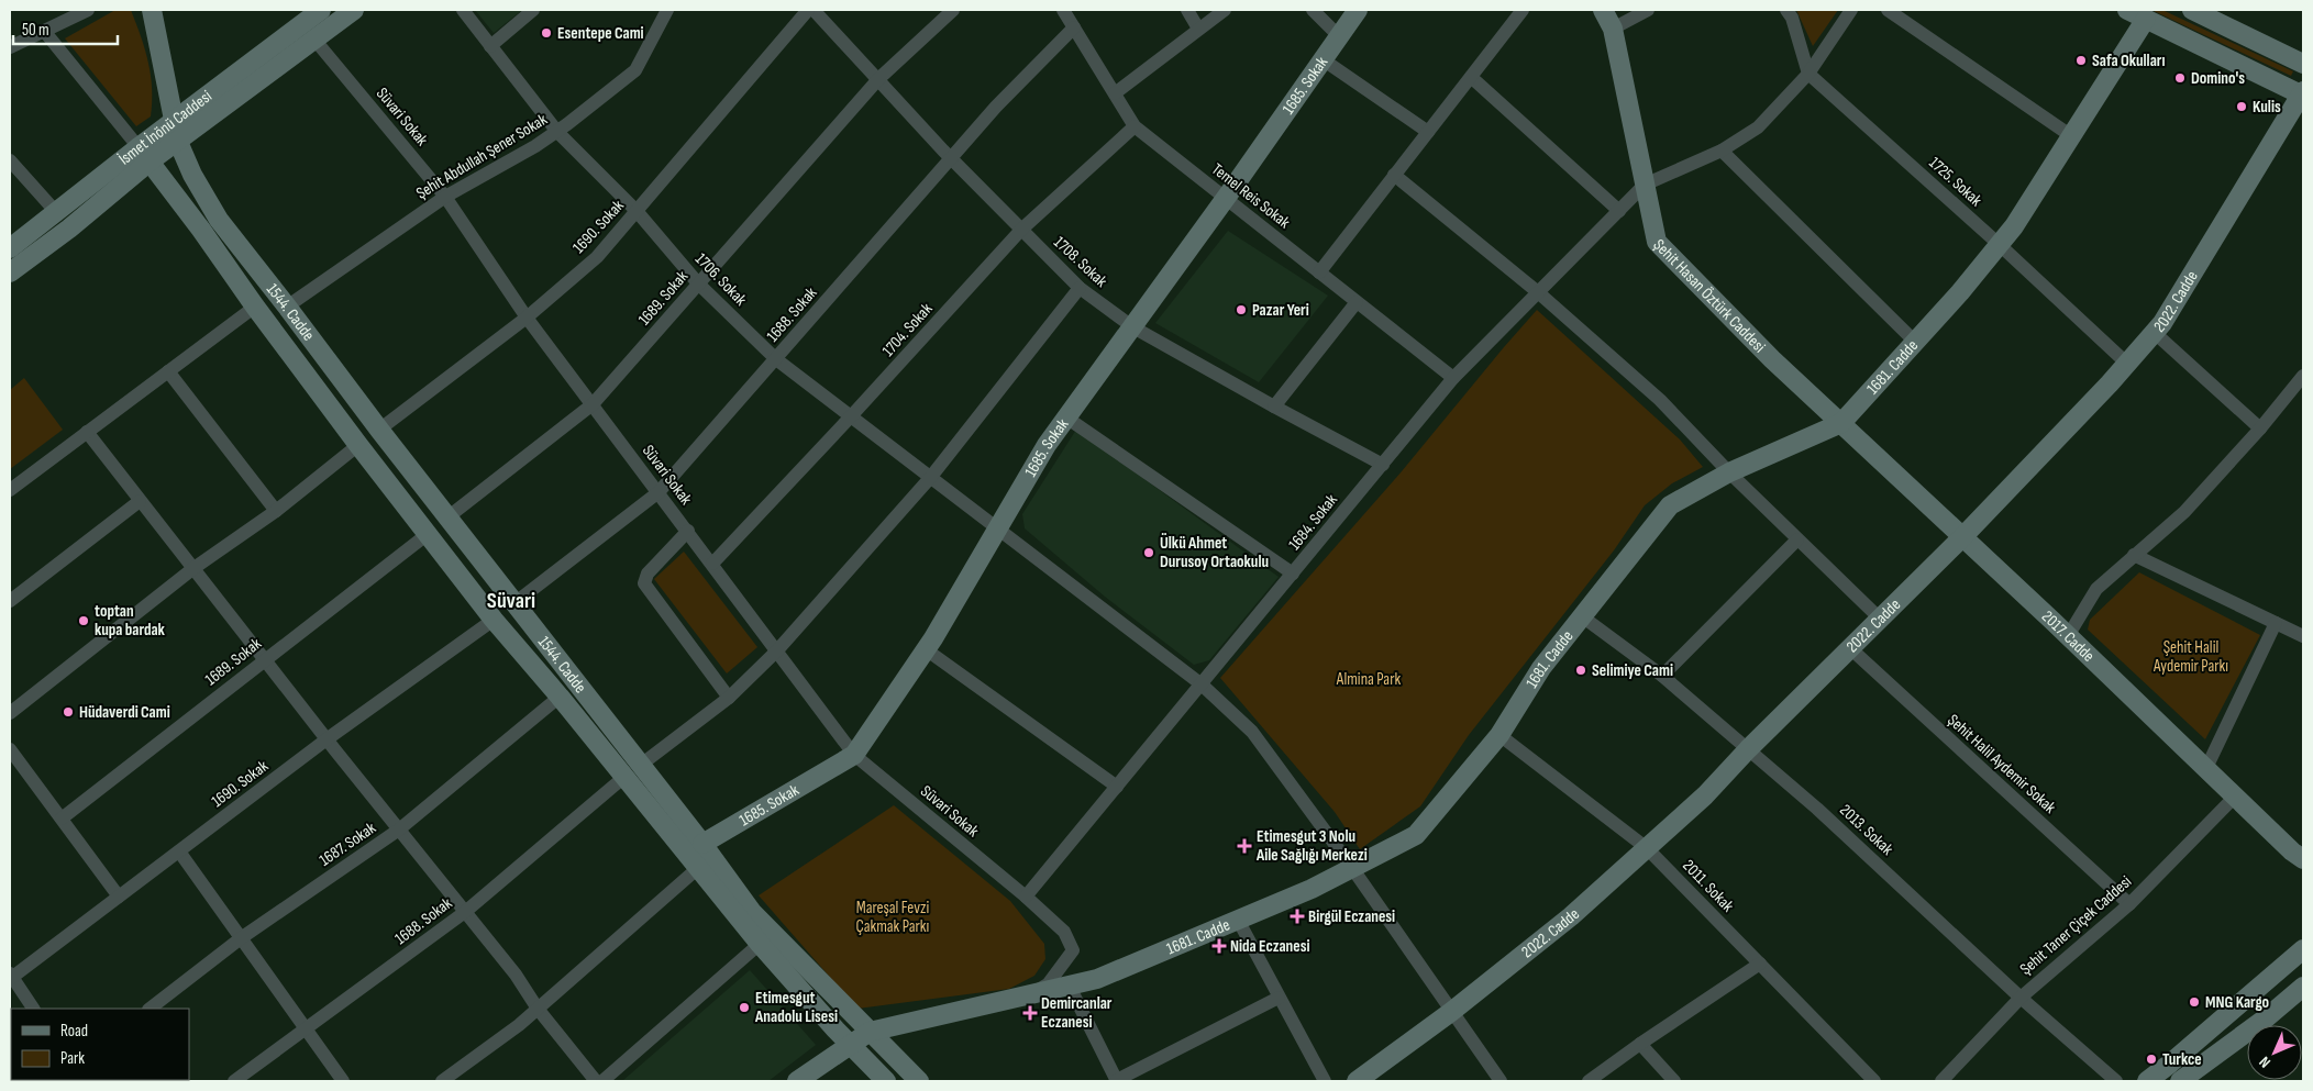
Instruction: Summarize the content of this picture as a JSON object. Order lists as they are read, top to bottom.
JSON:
{
  "streets": {
    "street": [
      "1685. Sokak",
      "Süvari Sokak",
      "İsmet İnönü Caddesi",
      "Şehit Abdullah Şener Sokak",
      "1725. Sokak",
      "Temel Reis Sokak",
      "1690. Sokak",
      "1708. Sokak",
      "1706. Sokak",
      "Şehit Hasan Öztürk Caddesi",
      "1689. Sokak",
      "2022. Cadde",
      "1544. Cadde",
      "1688. Sokak",
      "1704. Sokak",
      "1681. Cadde",
      "1684. Sokak",
      "2017. Cadde",
      "Şehit Halil Aydemir Sokak",
      "2013. Sokak",
      "1687. Sokak",
      "2011. Sokak",
      "Şehit Taner Çiçek Caddesi"
    ]
  },
  "crossings": [
    ["1685. Sokak", "Süvari Sokak"],
    ["1685. Sokak", "Temel Reis Sokak"],
    ["1685. Sokak", "1708. Sokak"],
    ["1685. Sokak", "1706. Sokak"],
    ["1685. Sokak", "1544. Cadde"],
    ["Süvari Sokak", "İsmet İnönü Caddesi"],
    ["Süvari Sokak", "Şehit Abdullah Şener Sokak"],
    ["Süvari Sokak", "1690. Sokak"],
    ["Süvari Sokak", "1689. Sokak"],
    ["Süvari Sokak", "1688. Sokak"],
    ["Süvari Sokak", "1704. Sokak"],
    ["Süvari Sokak", "1681. Cadde"],
    ["Süvari Sokak", "1684. Sokak"],
    ["İsmet İnönü Caddesi", "1544. Cadde"],
    ["Şehit Abdullah Şener Sokak", "1706. Sokak"],
    ["Şehit Abdullah Şener Sokak", "1544. Cadde"],
    ["1725. Sokak", "2022. Cadde"],
    ["1725. Sokak", "1681. Cadde"],
    ["Temel Reis Sokak", "1688. Sokak"],
    ["Temel Reis Sokak", "1704. Sokak"],
    ["Temel Reis Sokak", "1684. Sokak"],
    ["1690. Sokak", "1706. Sokak"],
    ["1690. Sokak", "1544. Cadde"],
    ["1708. Sokak", "1689. Sokak"],
    ["1708. Sokak", "1688. Sokak"],
    ["1708. Sokak", "1704. Sokak"],
    ["1708. Sokak", "1684. Sokak"],
    ["1706. Sokak", "1689. Sokak"],
    ["1706. Sokak", "2022. Cadde"],
    ["1706. Sokak", "1688. Sokak"],
    ["1706. Sokak", "1704. Sokak"],
    ["1706. Sokak", "1681. Cadde"],
    ["1706. Sokak", "1684. Sokak"],
    ["Şehit Hasan Öztürk Caddesi", "1681. Cadde"],
    ["Şehit Hasan Öztürk Caddesi", "1684. Sokak"],
    ["Şehit Hasan Öztürk Caddesi", "2017. Cadde"],
    ["1689. Sokak", "1544. Cadde"],
    ["2022. Cadde", "2017. Cadde"],
    ["2022. Cadde", "Şehit Halil Aydemir Sokak"],
    ["2022. Cadde", "2013. Sokak"],
    ["2022. Cadde", "2011. Sokak"],
    ["1544. Cadde", "1688. Sokak"],
    ["1544. Cadde", "1681. Cadde"],
    ["1544. Cadde", "1687. Sokak"],
    ["1681. Cadde", "2017. Cadde"],
    ["1681. Cadde", "2013. Sokak"],
    ["1681. Cadde", "2011. Sokak"],
    ["2017. Cadde", "Şehit Taner Çiçek Caddesi"],
    ["Şehit Halil Aydemir Sokak", "Şehit Taner Çiçek Caddesi"],
    ["2013. Sokak", "Şehit Taner Çiçek Caddesi"]
  ],
  "districts": ["Süvari"],
  "parks": ["Şehit Halil Aydemir Parkı", "Almina Park", "Mareşal Fevzi Çakmak Parkı"],
  "places": {
    "other": [
      "Esentepe Cami",
      "Safa Okulları",
      "Domino's",
      "Kulis",
      "Pazar Yeri",
      "Ülkü Ahmet Durusoy Ortaokulu",
      "toptan kupa bardak",
      "Selimiye Cami",
      "Hüdaverdi Cami",
      "MNG Kargo",
      "Etimesgut Anadolu Lisesi",
      "Turkce"
    ],
    "health": [
      "Etimesgut 3 Nolu Aile Sağlığı Merkezi",
      "Birgül Eczanesi",
      "Nida Eczanesi",
      "Demircanlar Eczanesi"
    ]
  },
  "legend": ["Road", "Park"],
  "scale_bar": "50 m",
  "north": "bottom left"
}
